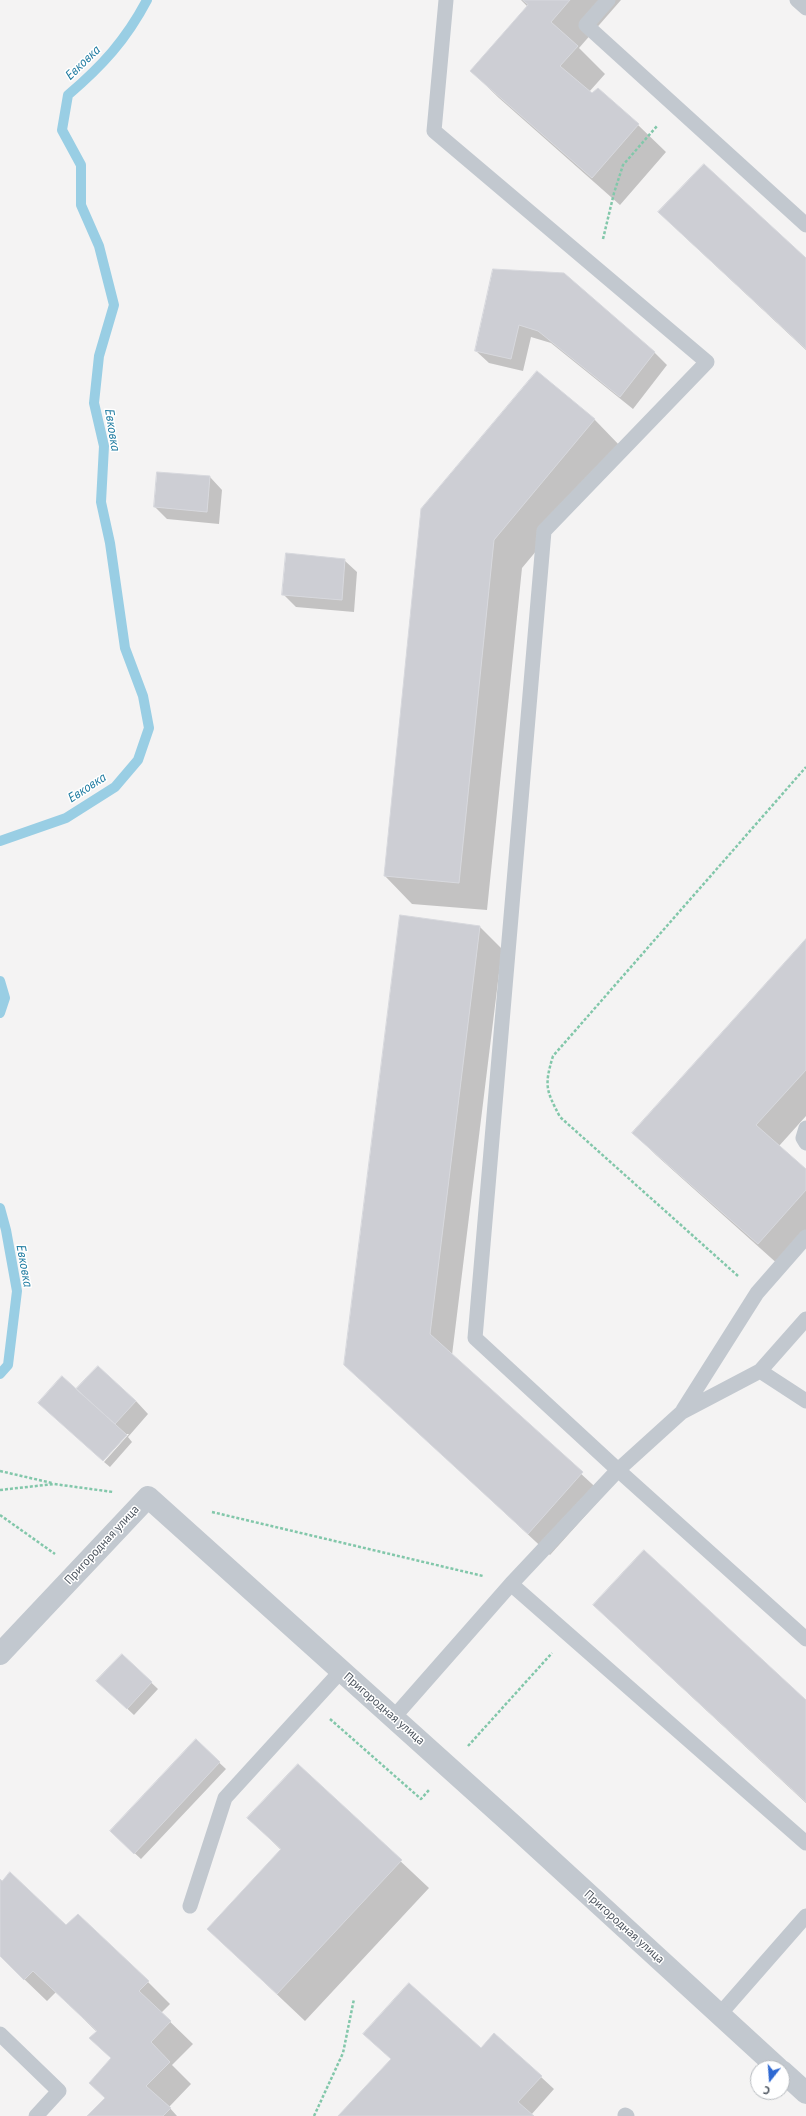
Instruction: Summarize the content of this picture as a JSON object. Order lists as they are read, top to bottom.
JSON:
{
  "streets": {
    "street": ["Пригородная улица"]
  },
  "water": ["Евковка"],
  "north": "bottom"
}
